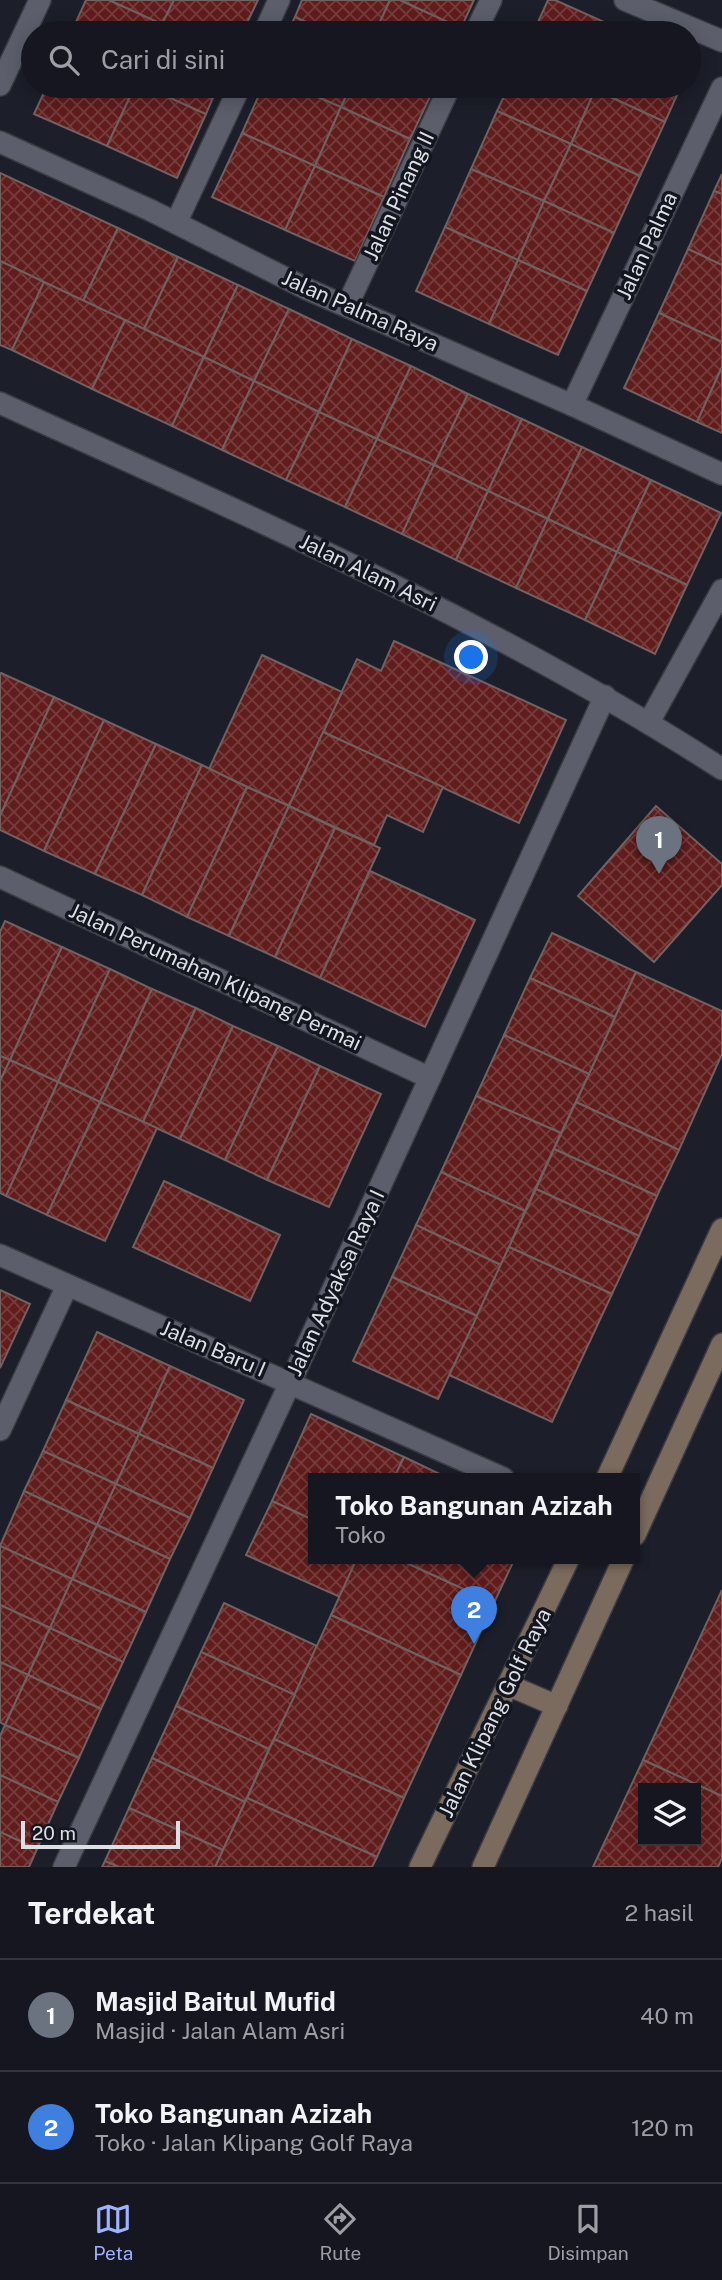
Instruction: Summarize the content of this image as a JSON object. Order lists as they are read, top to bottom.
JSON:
{
  "streets": {
    "main road": ["Jalan Klipang Golf Raya"],
    "street": [
      "Jalan Pinang II",
      "Jalan Palma",
      "Jalan Palma Raya",
      "Jalan Alam Asri",
      "Jalan Perumahan Klipang Permai",
      "Jalan Adyaksa Raya I",
      "Jalan Baru I"
    ]
  },
  "crossings": [
    ["Jalan Pinang II", "Jalan Palma Raya"],
    ["Jalan Palma", "Jalan Palma Raya"],
    ["Jalan Alam Asri", "Jalan Adyaksa Raya I"],
    ["Jalan Perumahan Klipang Permai", "Jalan Adyaksa Raya I"],
    ["Jalan Adyaksa Raya I", "Jalan Baru I"]
  ],
  "scale_bar": "20 m",
  "page": {
    "search": "Cari di sini",
    "pins": ["1", "2"],
    "popup": ["Toko Bangunan Azizah", "Toko"],
    "scale": "20 m",
    "heading": ["Terdekat", "2 hasil"],
    "list": [
      {
        "mark": "1",
        "name": "Masjid Baitul Mufid",
        "note": "Masjid · Jalan Alam Asri",
        "value": "40 m"
      },
      {
        "mark": "2",
        "name": "Toko Bangunan Azizah",
        "note": "Toko · Jalan Klipang Golf Raya",
        "value": "120 m"
      }
    ],
    "nav": ["Peta", "Rute", "Disimpan"]
  }
}
